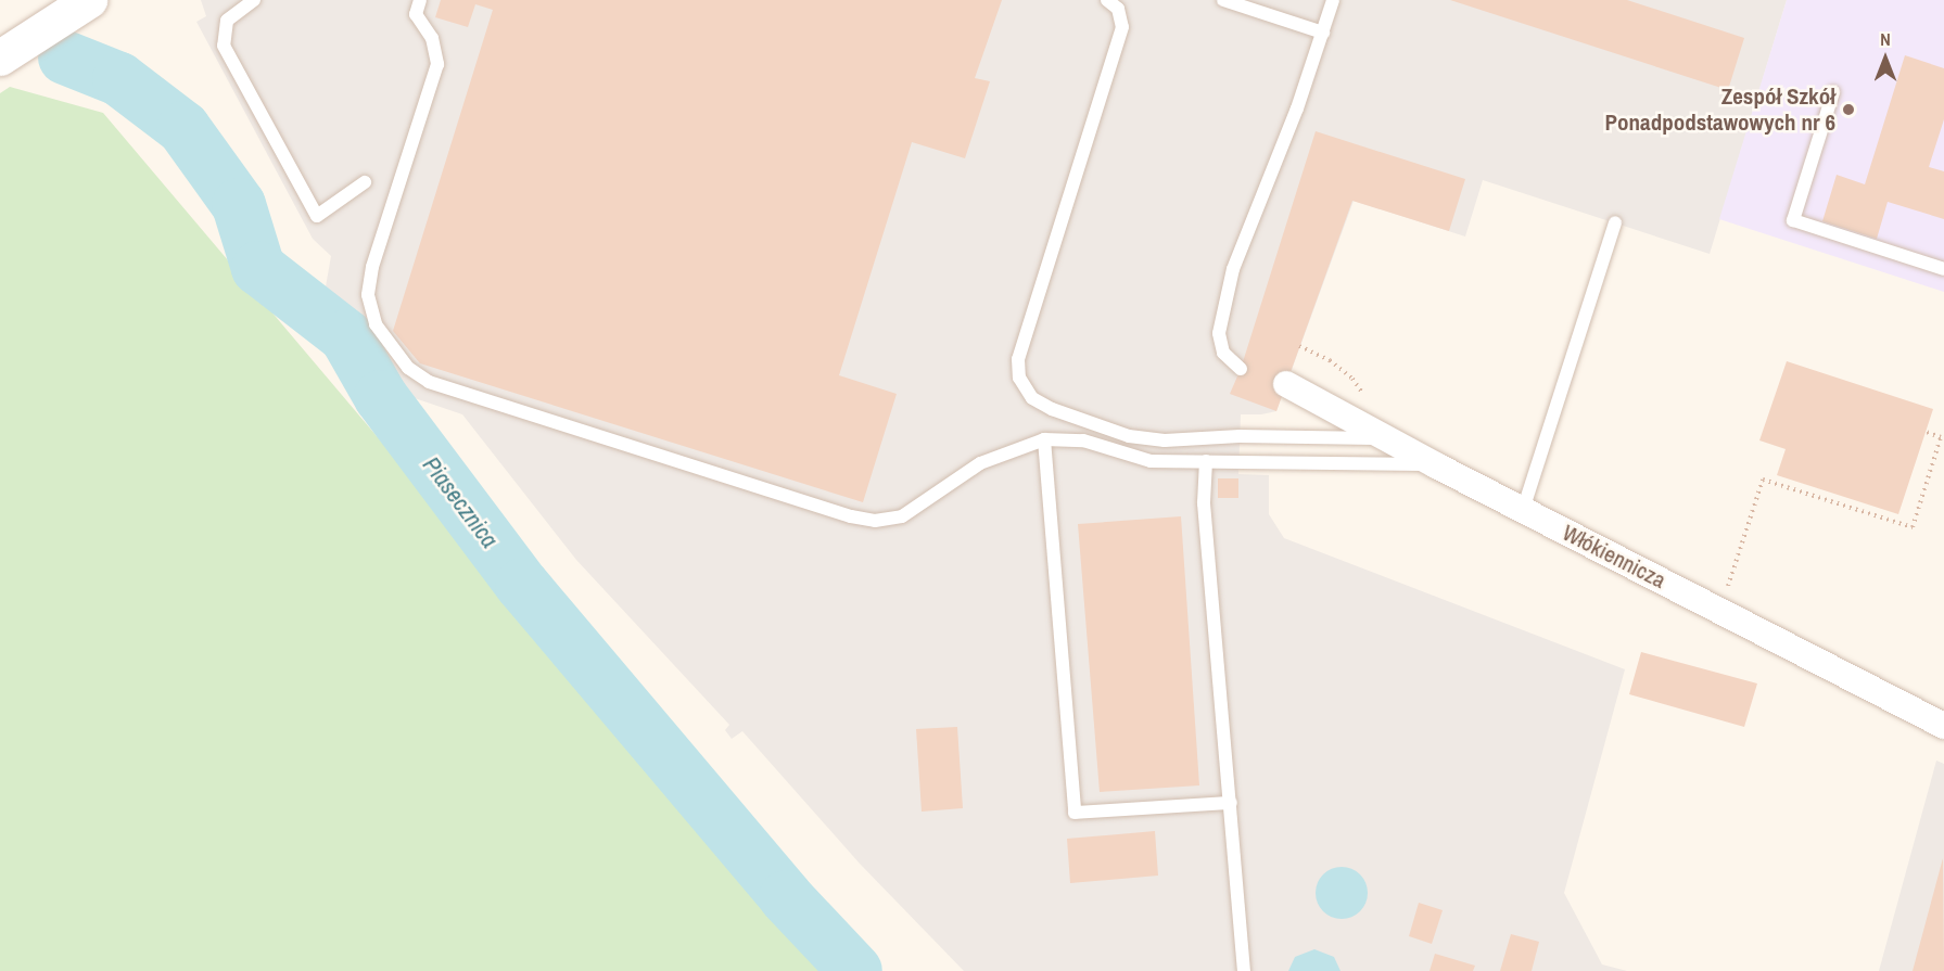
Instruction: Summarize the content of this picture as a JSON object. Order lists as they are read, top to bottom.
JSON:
{
  "streets": {
    "street": ["Włókiennicza"]
  },
  "water": ["Piasecznica"],
  "places": ["Zespół Szkół Ponadpodstawowych nr 6"],
  "north": "top"
}
